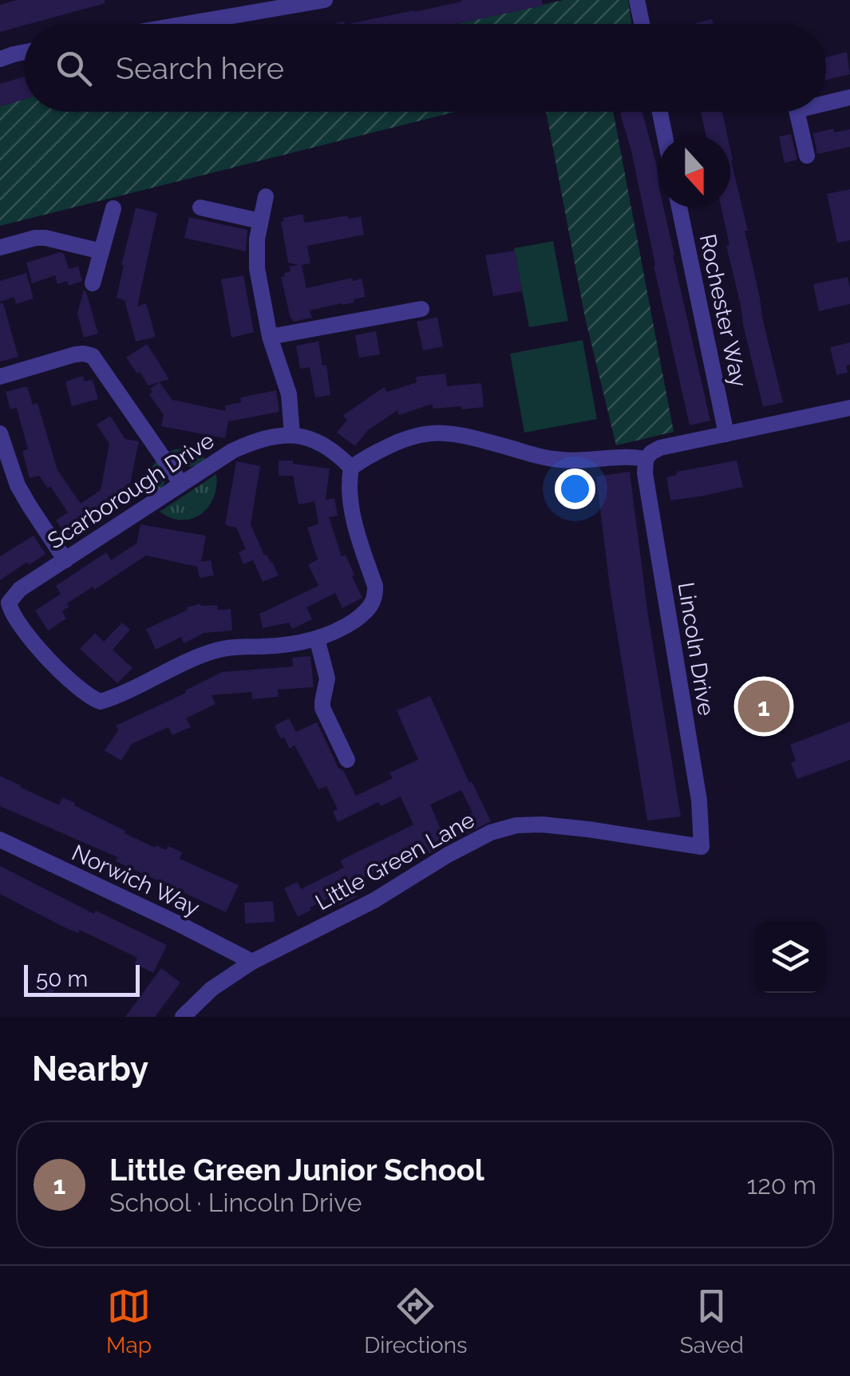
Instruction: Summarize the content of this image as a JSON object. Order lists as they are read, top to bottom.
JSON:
{
  "streets": {
    "street": [
      "Rochester Way",
      "Scarborough Drive",
      "Lincoln Drive",
      "Little Green Lane",
      "Norwich Way"
    ]
  },
  "crossings": [
    ["Lincoln Drive", "Little Green Lane"],
    ["Little Green Lane", "Norwich Way"]
  ],
  "scale_bar": "50 m",
  "north": "bottom",
  "page": {
    "search": "Search here",
    "pins": "1",
    "scale": "50 m",
    "heading": "Nearby",
    "list": [
      {
        "mark": "1",
        "name": "Little Green Junior School",
        "note": "School · Lincoln Drive",
        "value": "120 m"
      }
    ],
    "nav": ["Map", "Directions", "Saved"]
  }
}
